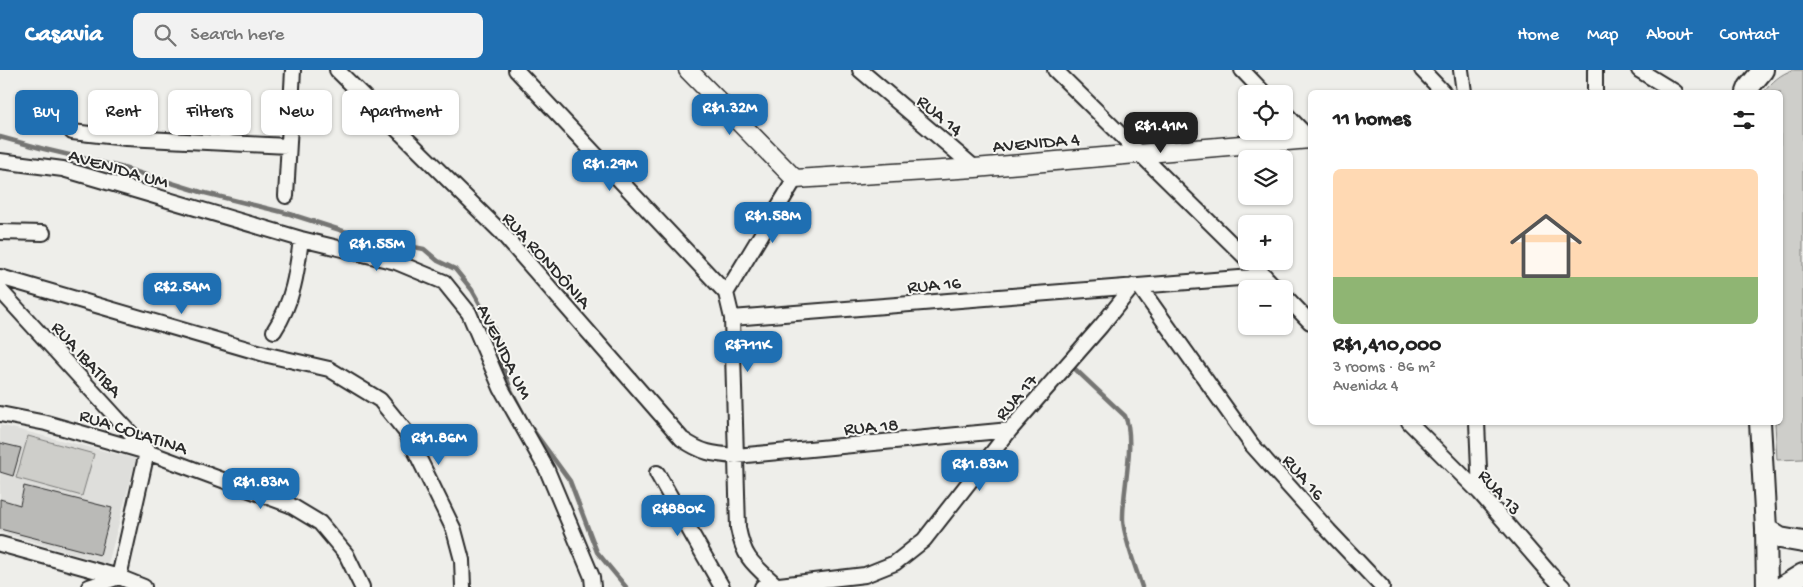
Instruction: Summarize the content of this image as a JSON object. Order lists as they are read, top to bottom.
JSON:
{
  "streets": {
    "street": [
      "RUA 14",
      "AVENIDA 4",
      "AVENIDA UM",
      "RUA RONDÔNIA",
      "RUA 16",
      "RUA IBATIBA",
      "RUA 17",
      "RUA 18",
      "RUA COLATINA",
      "RUA 13"
    ]
  },
  "crossings": [
    ["RUA 14", "AVENIDA 4"],
    ["RUA RONDÔNIA", "RUA 18"],
    ["RUA 16", "RUA 17"],
    ["RUA IBATIBA", "RUA COLATINA"],
    ["RUA 17", "RUA 18"]
  ],
  "page": {
    "header": "Casavia",
    "search": "Search here",
    "nav": [
      "Home",
      "Map",
      "About",
      "Contact"
    ],
    "map_buttons": ["+", "−"],
    "chip": [
      "Buy",
      "Rent",
      "Filters",
      "New",
      "Apartment"
    ],
    "heading": "11 homes",
    "price": [
      "R$1.32M",
      "R$1.41M",
      "R$1.29M",
      "R$1.58M",
      "R$1.55M",
      "R$2.54M",
      "R$711K",
      "R$1.86M",
      "R$1.83M",
      "R$1.83M",
      "R$880K"
    ],
    "list": [
      {
        "name": "R$1,410,000",
        "note": "3 rooms · 86 m² · Avenida 4"
      }
    ]
  }
}
